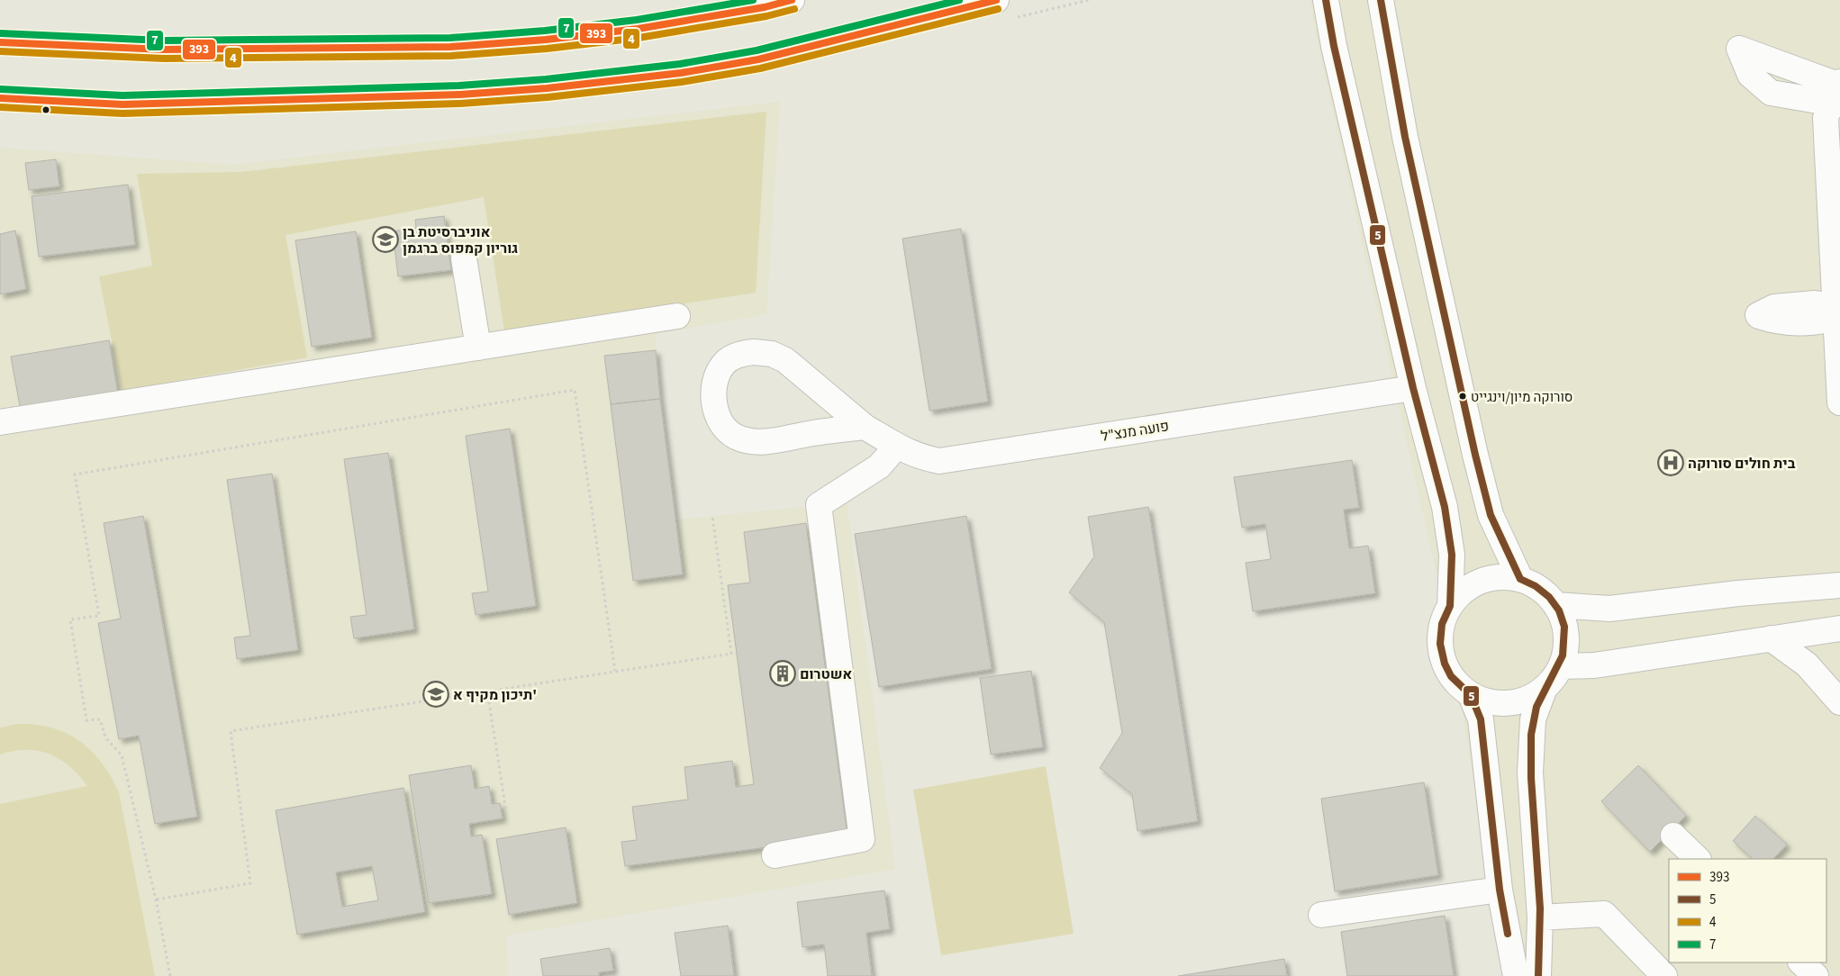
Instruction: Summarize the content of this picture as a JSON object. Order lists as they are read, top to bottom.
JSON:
{
  "streets": {
    "street": ["פועה מנצ\"ל"]
  },
  "places": {
    "school or university": ["אוניברסיטת בן גוריון קמפוס ברגמן", "תיכון מקיף א'"],
    "other": ["סורוקה מיון/וינגייט"],
    "hospital": ["בית חולים סורוקה"],
    "building": ["אשטרום"]
  },
  "lines": [
    "transit line 393",
    "transit line 5",
    "transit line 7",
    "transit line 4"
  ],
  "legend": [
    "393",
    "5",
    "4",
    "7"
  ]
}
